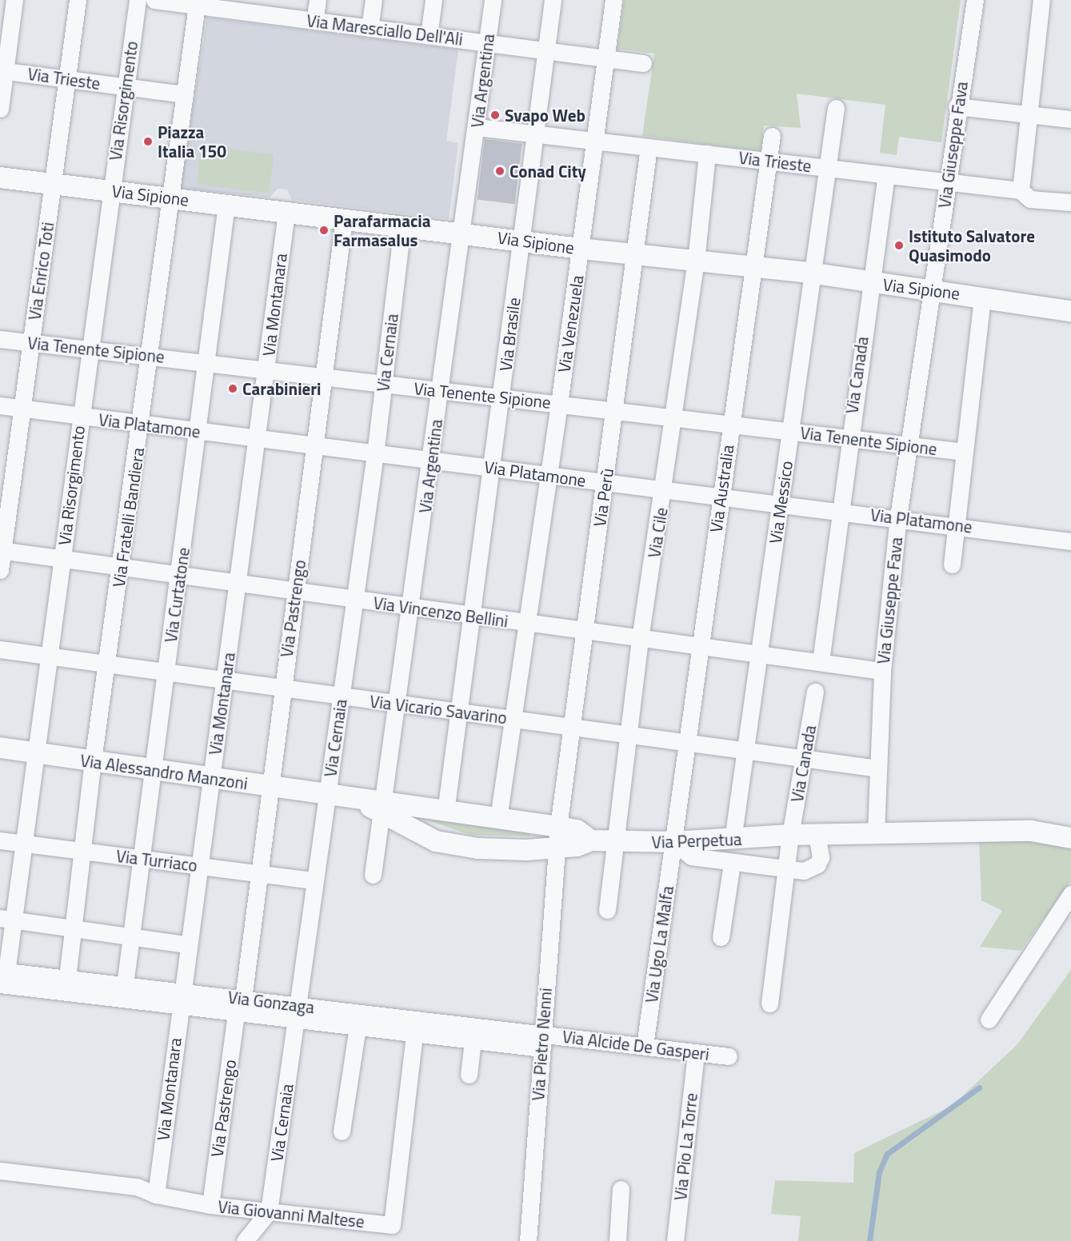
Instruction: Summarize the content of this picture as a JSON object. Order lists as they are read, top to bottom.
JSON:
{
  "streets": {
    "street": [
      "Via Maresciallo Dell'Ali",
      "Via Trieste",
      "Via Argentina",
      "Via Risorgimento",
      "Via Giuseppe Fava",
      "Via Sipione",
      "Via Enrico Toti",
      "Via Montanara",
      "Via Venezuela",
      "Via Brasile",
      "Via Tenente Sipione",
      "Via Cernaia",
      "Via Canada",
      "Via Platamone",
      "Via Australia",
      "Via Perù",
      "Via Messico",
      "Via Fratelli Bandiera",
      "Via Cile",
      "Via Curtatone",
      "Via Pastrengo",
      "Via Vincenzo Bellini",
      "Via Vicario Savarino",
      "Via Alessandro Manzoni",
      "Via Perpetua",
      "Via Turriaco",
      "Via Ugo La Malfa",
      "Via Gonzaga",
      "Via Pietro Nenni",
      "Via Alcide De Gasperi",
      "Via Pio La Torre",
      "Via Giovanni Maltese"
    ]
  },
  "crossings": [
    ["Via Maresciallo Dell'Ali", "Via Argentina"],
    ["Via Maresciallo Dell'Ali", "Via Venezuela"],
    ["Via Maresciallo Dell'Ali", "Via Brasile"],
    ["Via Maresciallo Dell'Ali", "Via Fratelli Bandiera"],
    ["Via Trieste", "Via Argentina"],
    ["Via Trieste", "Via Risorgimento"],
    ["Via Trieste", "Via Giuseppe Fava"],
    ["Via Trieste", "Via Enrico Toti"],
    ["Via Trieste", "Via Venezuela"],
    ["Via Trieste", "Via Brasile"],
    ["Via Trieste", "Via Canada"],
    ["Via Trieste", "Via Australia"],
    ["Via Trieste", "Via Perù"],
    ["Via Trieste", "Via Messico"],
    ["Via Trieste", "Via Fratelli Bandiera"],
    ["Via Trieste", "Via Cile"],
    ["Via Argentina", "Via Sipione"],
    ["Via Argentina", "Via Tenente Sipione"],
    ["Via Argentina", "Via Platamone"],
    ["Via Argentina", "Via Vincenzo Bellini"],
    ["Via Argentina", "Via Vicario Savarino"],
    ["Via Argentina", "Via Perpetua"],
    ["Via Risorgimento", "Via Sipione"],
    ["Via Risorgimento", "Via Tenente Sipione"],
    ["Via Risorgimento", "Via Platamone"],
    ["Via Risorgimento", "Via Vincenzo Bellini"],
    ["Via Risorgimento", "Via Vicario Savarino"],
    ["Via Risorgimento", "Via Alessandro Manzoni"],
    ["Via Risorgimento", "Via Turriaco"],
    ["Via Risorgimento", "Via Gonzaga"],
    ["Via Giuseppe Fava", "Via Sipione"],
    ["Via Giuseppe Fava", "Via Tenente Sipione"],
    ["Via Giuseppe Fava", "Via Platamone"],
    ["Via Giuseppe Fava", "Via Vincenzo Bellini"],
    ["Via Giuseppe Fava", "Via Vicario Savarino"],
    ["Via Giuseppe Fava", "Via Perpetua"],
    ["Via Sipione", "Via Enrico Toti"],
    ["Via Sipione", "Via Montanara"],
    ["Via Sipione", "Via Venezuela"],
    ["Via Sipione", "Via Brasile"],
    ["Via Sipione", "Via Cernaia"],
    ["Via Sipione", "Via Canada"],
    ["Via Sipione", "Via Australia"],
    ["Via Sipione", "Via Perù"],
    ["Via Sipione", "Via Messico"],
    ["Via Sipione", "Via Fratelli Bandiera"],
    ["Via Sipione", "Via Cile"],
    ["Via Sipione", "Via Curtatone"],
    ["Via Sipione", "Via Pastrengo"],
    ["Via Enrico Toti", "Via Tenente Sipione"],
    ["Via Enrico Toti", "Via Platamone"],
    ["Via Enrico Toti", "Via Vincenzo Bellini"],
    ["Via Montanara", "Via Tenente Sipione"],
    ["Via Montanara", "Via Platamone"],
    ["Via Montanara", "Via Vincenzo Bellini"],
    ["Via Montanara", "Via Vicario Savarino"],
    ["Via Montanara", "Via Alessandro Manzoni"],
    ["Via Montanara", "Via Turriaco"],
    ["Via Montanara", "Via Gonzaga"],
    ["Via Montanara", "Via Giovanni Maltese"],
    ["Via Venezuela", "Via Tenente Sipione"],
    ["Via Venezuela", "Via Platamone"],
    ["Via Venezuela", "Via Vincenzo Bellini"],
    ["Via Venezuela", "Via Vicario Savarino"],
    ["Via Venezuela", "Via Perpetua"],
    ["Via Brasile", "Via Tenente Sipione"],
    ["Via Brasile", "Via Platamone"],
    ["Via Brasile", "Via Vincenzo Bellini"],
    ["Via Brasile", "Via Vicario Savarino"],
    ["Via Brasile", "Via Perpetua"],
    ["Via Tenente Sipione", "Via Cernaia"],
    ["Via Tenente Sipione", "Via Canada"],
    ["Via Tenente Sipione", "Via Australia"],
    ["Via Tenente Sipione", "Via Perù"],
    ["Via Tenente Sipione", "Via Messico"],
    ["Via Tenente Sipione", "Via Fratelli Bandiera"],
    ["Via Tenente Sipione", "Via Cile"],
    ["Via Tenente Sipione", "Via Curtatone"],
    ["Via Tenente Sipione", "Via Pastrengo"],
    ["Via Cernaia", "Via Platamone"],
    ["Via Cernaia", "Via Vincenzo Bellini"],
    ["Via Cernaia", "Via Vicario Savarino"],
    ["Via Cernaia", "Via Alessandro Manzoni"],
    ["Via Cernaia", "Via Turriaco"],
    ["Via Cernaia", "Via Gonzaga"],
    ["Via Cernaia", "Via Giovanni Maltese"],
    ["Via Canada", "Via Platamone"],
    ["Via Canada", "Via Vincenzo Bellini"],
    ["Via Canada", "Via Vicario Savarino"],
    ["Via Canada", "Via Perpetua"],
    ["Via Platamone", "Via Australia"],
    ["Via Platamone", "Via Perù"],
    ["Via Platamone", "Via Messico"],
    ["Via Platamone", "Via Fratelli Bandiera"],
    ["Via Platamone", "Via Cile"],
    ["Via Platamone", "Via Curtatone"],
    ["Via Platamone", "Via Pastrengo"],
    ["Via Australia", "Via Vincenzo Bellini"],
    ["Via Australia", "Via Vicario Savarino"],
    ["Via Australia", "Via Perpetua"],
    ["Via Australia", "Via Ugo La Malfa"],
    ["Via Perù", "Via Vincenzo Bellini"],
    ["Via Perù", "Via Vicario Savarino"],
    ["Via Perù", "Via Perpetua"],
    ["Via Perù", "Via Pietro Nenni"],
    ["Via Messico", "Via Vincenzo Bellini"],
    ["Via Messico", "Via Vicario Savarino"],
    ["Via Messico", "Via Perpetua"],
    ["Via Fratelli Bandiera", "Via Vincenzo Bellini"],
    ["Via Fratelli Bandiera", "Via Vicario Savarino"],
    ["Via Fratelli Bandiera", "Via Alessandro Manzoni"],
    ["Via Fratelli Bandiera", "Via Turriaco"],
    ["Via Fratelli Bandiera", "Via Gonzaga"],
    ["Via Cile", "Via Vincenzo Bellini"],
    ["Via Cile", "Via Vicario Savarino"],
    ["Via Cile", "Via Perpetua"],
    ["Via Curtatone", "Via Vincenzo Bellini"],
    ["Via Curtatone", "Via Vicario Savarino"],
    ["Via Curtatone", "Via Alessandro Manzoni"],
    ["Via Curtatone", "Via Turriaco"],
    ["Via Curtatone", "Via Gonzaga"],
    ["Via Pastrengo", "Via Vincenzo Bellini"],
    ["Via Pastrengo", "Via Vicario Savarino"],
    ["Via Pastrengo", "Via Alessandro Manzoni"],
    ["Via Pastrengo", "Via Turriaco"],
    ["Via Pastrengo", "Via Gonzaga"],
    ["Via Pastrengo", "Via Giovanni Maltese"],
    ["Via Perpetua", "Via Ugo La Malfa"],
    ["Via Ugo La Malfa", "Via Alcide De Gasperi"],
    ["Via Gonzaga", "Via Pietro Nenni"],
    ["Via Gonzaga", "Via Alcide De Gasperi"],
    ["Via Gonzaga", "Via Giovanni Maltese"],
    ["Via Pietro Nenni", "Via Alcide De Gasperi"],
    ["Via Alcide De Gasperi", "Via Pio La Torre"]
  ],
  "places": [
    "Svapo Web",
    "Piazza Italia 150",
    "Conad City",
    "Parafarmacia Farmasalus",
    "Istituto Salvatore Quasimodo",
    "Carabinieri"
  ]
}
